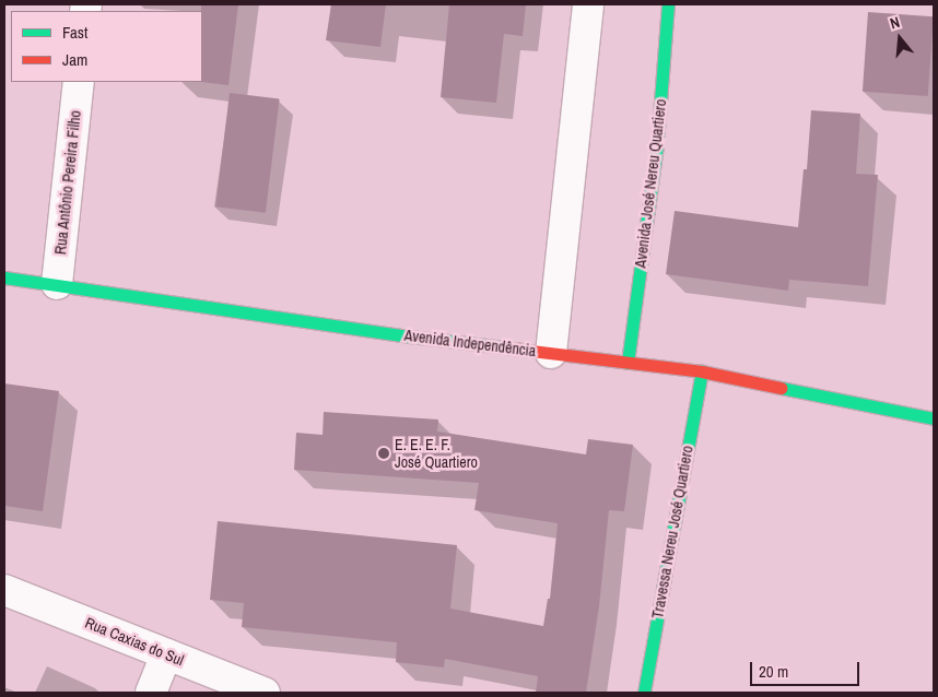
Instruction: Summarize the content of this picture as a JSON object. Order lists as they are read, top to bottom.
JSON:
{
  "streets": {
    "street": [
      "Rua Antônio Pereira Filho",
      "Avenida José Nereu Quartiero",
      "Avenida Independência",
      "Travessa Nereu José Quartiero",
      "Rua Caxias do Sul"
    ]
  },
  "crossings": [
    ["Rua Antônio Pereira Filho", "Avenida Independência"],
    ["Avenida José Nereu Quartiero", "Avenida Independência"],
    ["Avenida Independência", "Travessa Nereu José Quartiero"]
  ],
  "places": ["E. E. E. F. José Quartiero"],
  "legend": ["Fast", "Jam"],
  "scale_bar": "20 m",
  "north": "top"
}
